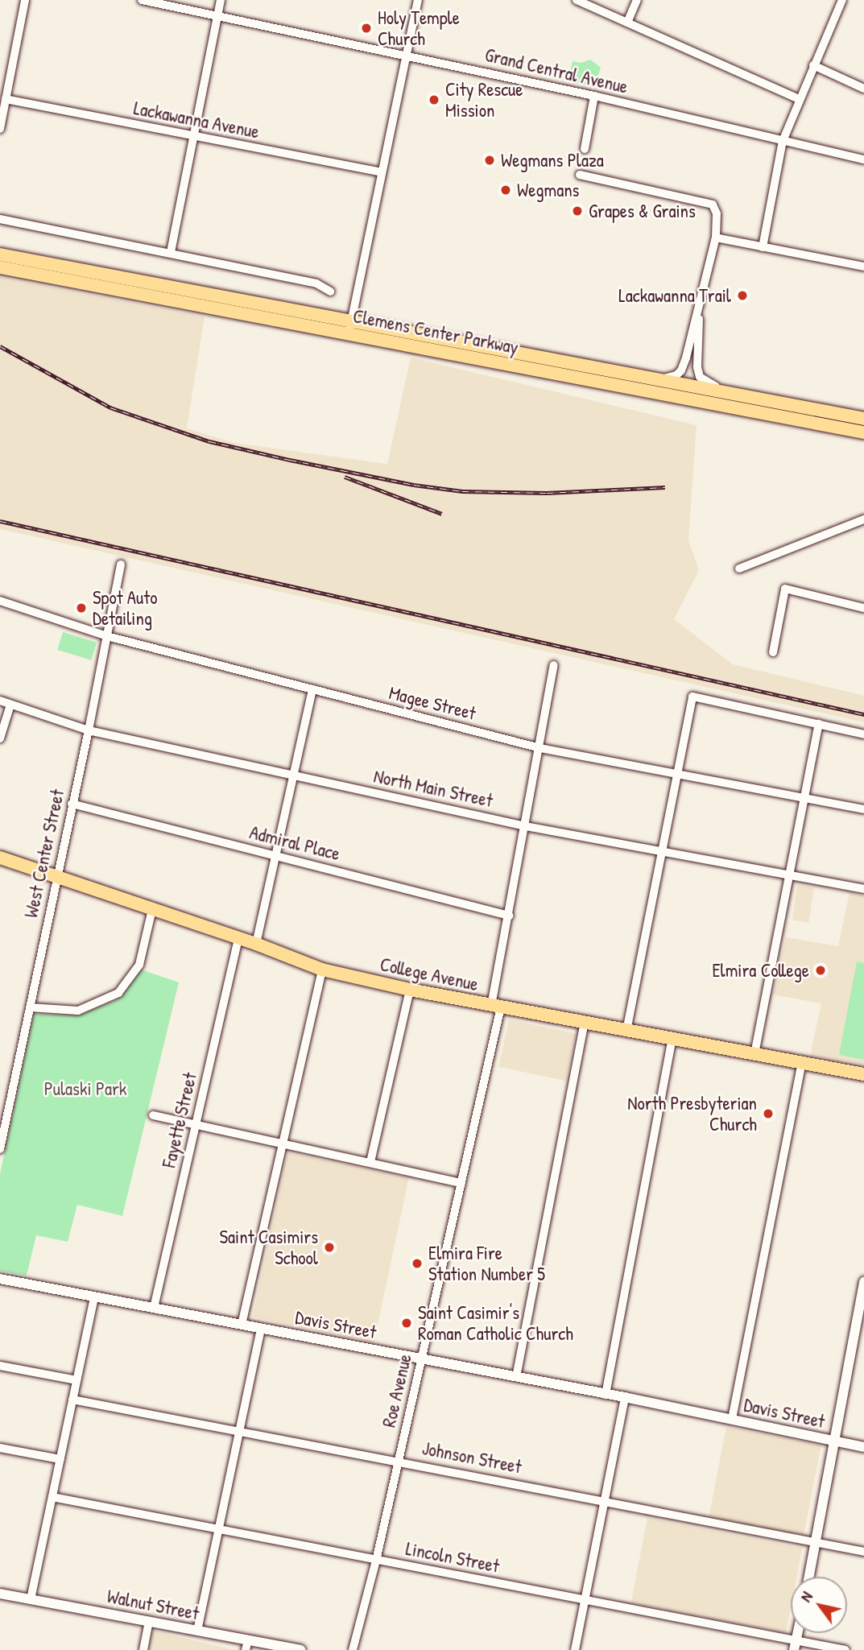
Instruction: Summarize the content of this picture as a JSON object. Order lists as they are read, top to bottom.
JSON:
{
  "streets": {
    "main road": ["Clemens Center Parkway", "College Avenue"],
    "street": [
      "Grand Central Avenue",
      "Lackawanna Avenue",
      "Magee Street",
      "North Main Street",
      "Admiral Place",
      "West Center Street",
      "Fayette Street",
      "Davis Street",
      "Roe Avenue",
      "Johnson Street",
      "Lincoln Street",
      "Walnut Street"
    ]
  },
  "crossings": [
    ["Magee Street", "West Center Street"],
    ["Magee Street", "Roe Avenue"],
    ["North Main Street", "West Center Street"],
    ["North Main Street", "Roe Avenue"],
    ["Admiral Place", "West Center Street"],
    ["Admiral Place", "Roe Avenue"],
    ["West Center Street", "College Avenue"],
    ["College Avenue", "Fayette Street"],
    ["College Avenue", "Roe Avenue"],
    ["Fayette Street", "Davis Street"],
    ["Davis Street", "Roe Avenue"],
    ["Roe Avenue", "Johnson Street"],
    ["Roe Avenue", "Lincoln Street"]
  ],
  "parks": ["Pulaski Park"],
  "places": [
    "Holy Temple Church",
    "City Rescue Mission",
    "Wegmans Plaza",
    "Wegmans",
    "Grapes & Grains",
    "Lackawanna Trail",
    "Spot Auto Detailing",
    "Elmira College",
    "North Presbyterian Church",
    "Saint Casimirs School",
    "Elmira Fire Station Number 5",
    "Saint Casimir's Roman Catholic Church"
  ],
  "north": "top left"
}
